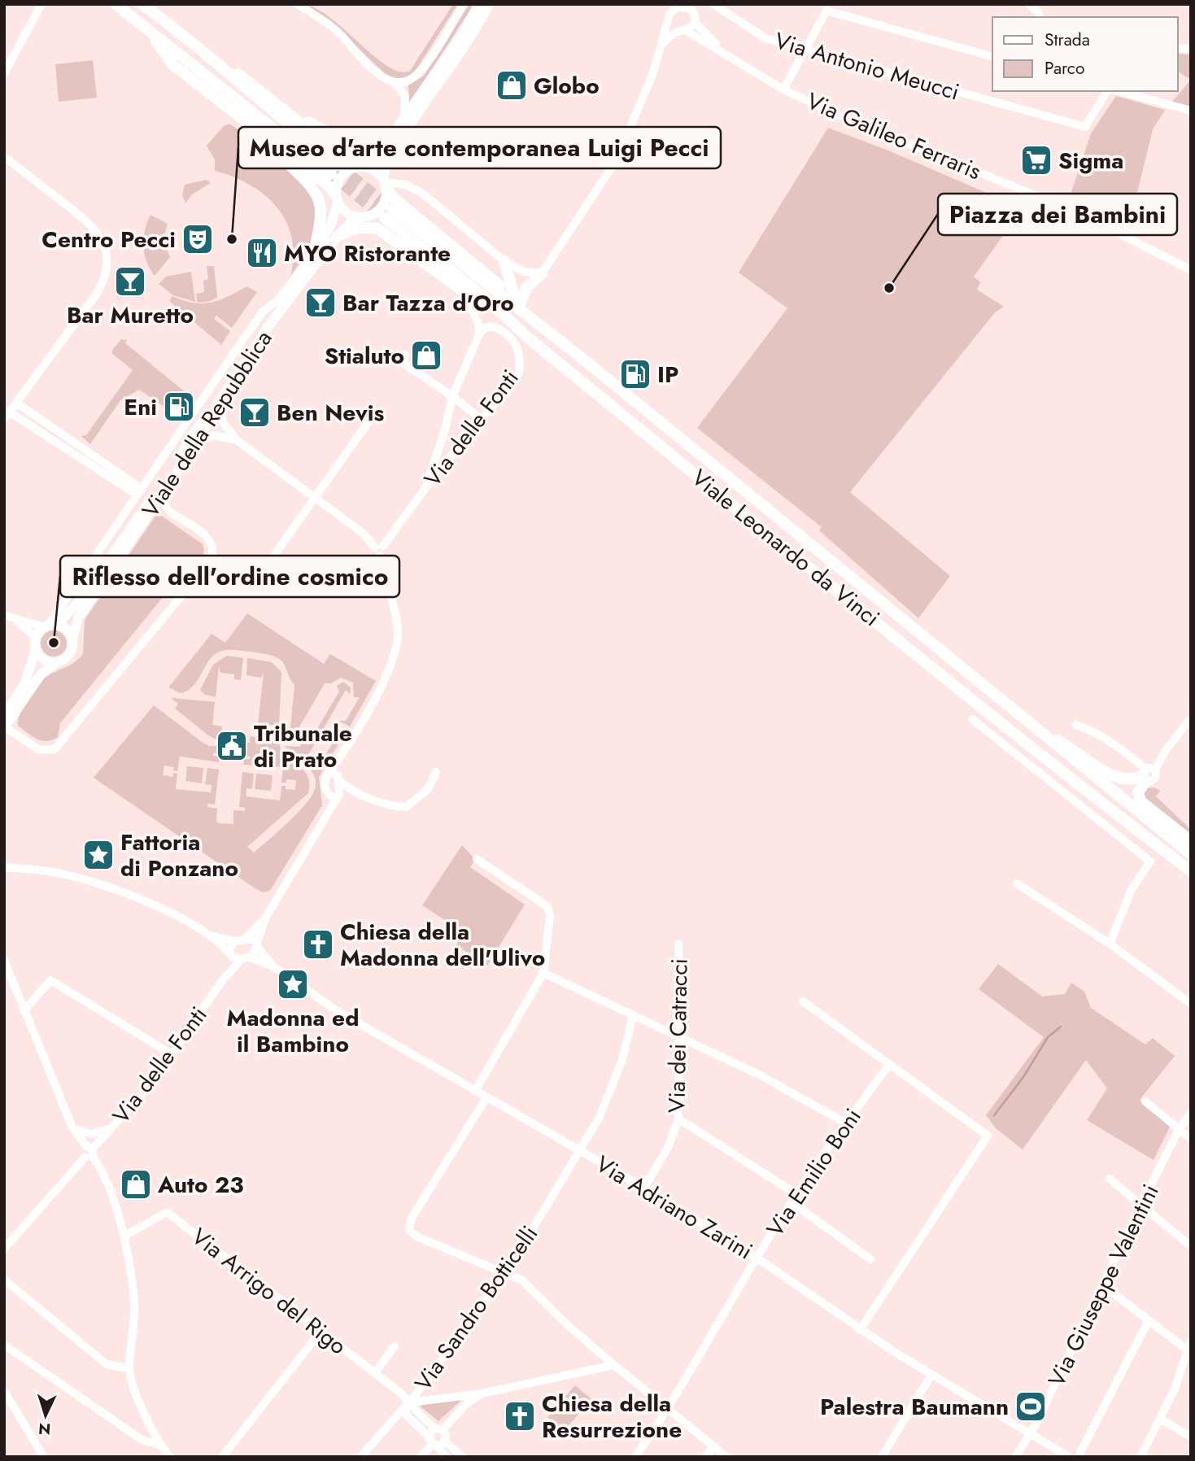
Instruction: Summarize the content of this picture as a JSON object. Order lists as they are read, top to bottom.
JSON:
{
  "streets": {
    "highway": ["Viale Leonardo da Vinci"],
    "main road": ["Viale della Repubblica"],
    "street": [
      "Via Antonio Meucci",
      "Via Galileo Ferraris",
      "Via delle Fonti",
      "Via dei Catracci",
      "Via Emilio Boni",
      "Via Adriano Zarini",
      "Via Giuseppe Valentini",
      "Via Arrigo del Rigo",
      "Via Sandro Botticelli"
    ]
  },
  "crossings": [
    ["Via dei Catracci", "Via Adriano Zarini"],
    ["Via Emilio Boni", "Via Adriano Zarini"],
    ["Via Adriano Zarini", "Via Giuseppe Valentini"],
    ["Via Adriano Zarini", "Via Sandro Botticelli"],
    ["Via Arrigo del Rigo", "Via Sandro Botticelli"]
  ],
  "places": {
    "shop": ["Globo", "Stialuto", "Auto 23"],
    "supermarket": ["Sigma"],
    "theatre": ["Centro Pecci"],
    "other": ["Museo d'arte contemporanea Luigi Pecci", "Piazza dei Bambini", "Riflesso dell'ordine cosmico"],
    "restaurant": ["MYO Ristorante"],
    "bar": ["Bar Muretto", "Bar Tazza d'Oro", "Ben Nevis"],
    "fuel station": ["IP", "Eni"],
    "public building": ["Tribunale di Prato"],
    "place": ["Fattoria di Ponzano", "Madonna ed il Bambino"],
    "church": ["Chiesa della Madonna dell'Ulivo", "Chiesa della Resurrezione"],
    "sports": ["Palestra Baumann"]
  },
  "legend": ["Strada", "Parco"],
  "north": "bottom"
}
